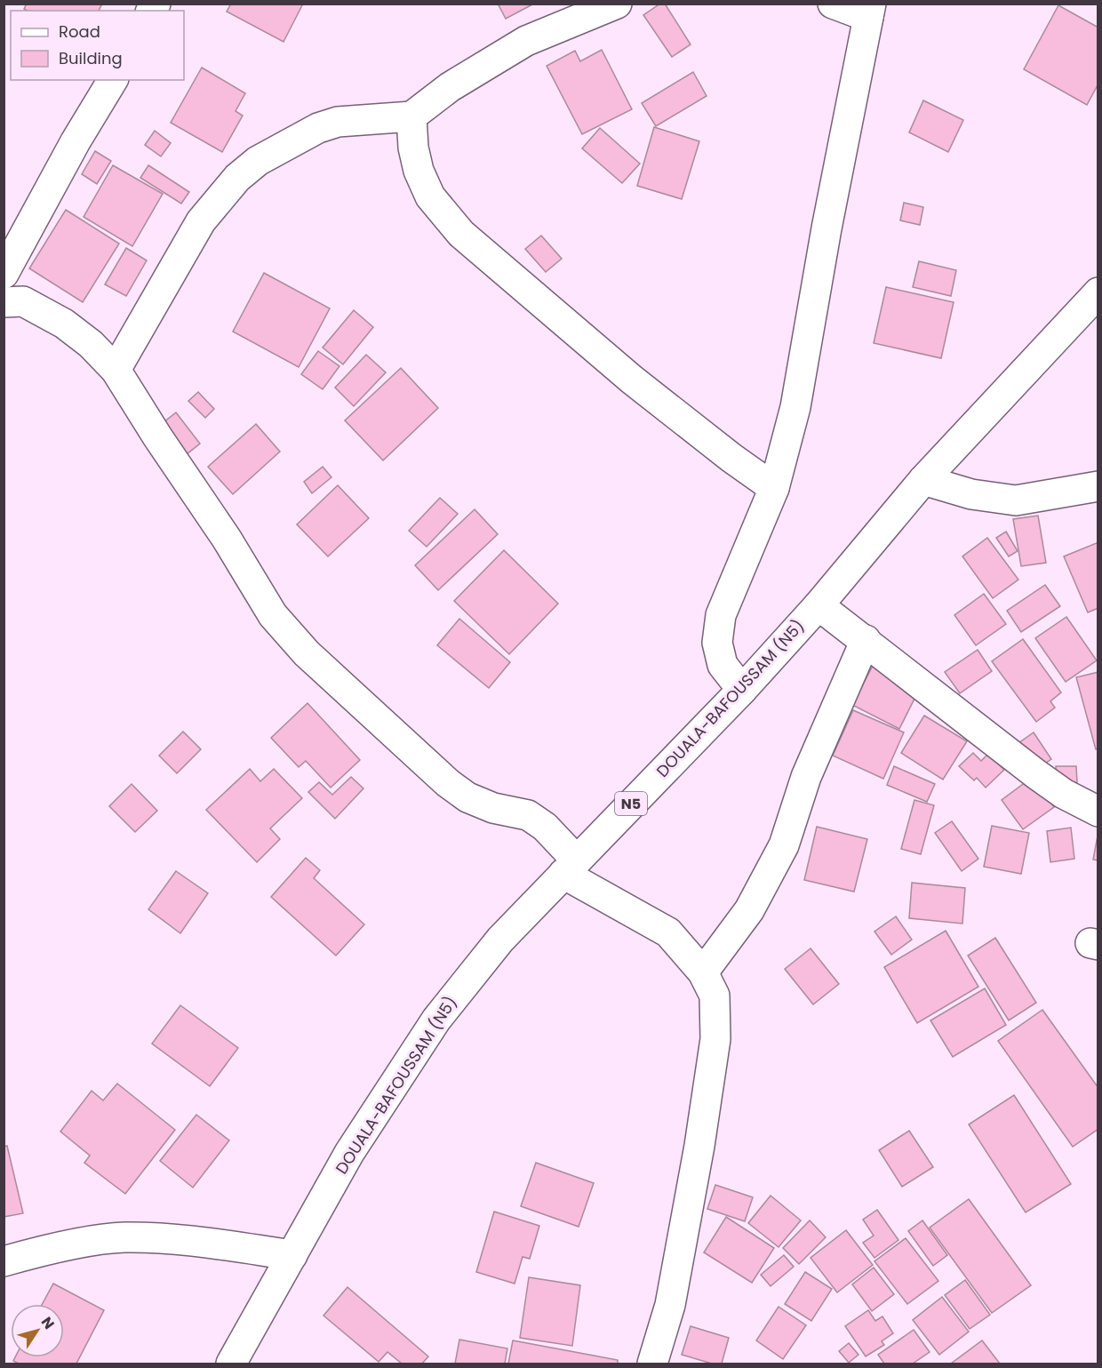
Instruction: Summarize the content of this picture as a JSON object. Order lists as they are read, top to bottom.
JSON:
{
  "streets": {
    "main road": ["DOUALA-BAFOUSSAM (N5)", "N5"]
  },
  "legend": ["Road", "Building"],
  "north": "top right"
}
